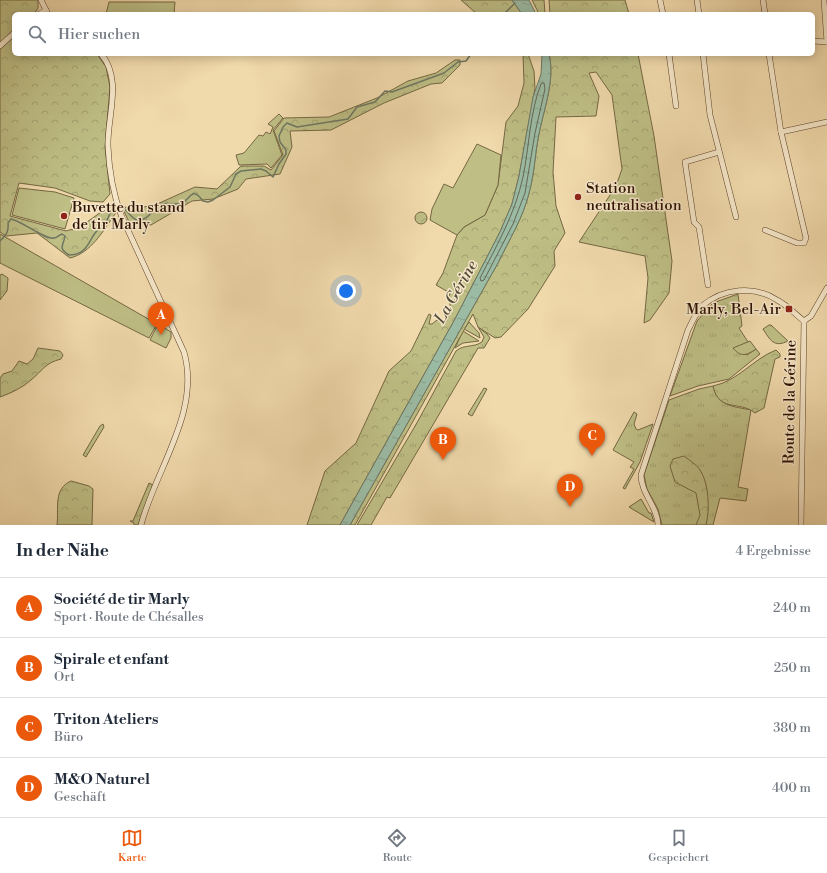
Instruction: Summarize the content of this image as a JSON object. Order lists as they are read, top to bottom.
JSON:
{
  "streets": {
    "street": ["Route de la Gérine"]
  },
  "water": ["La Gérine"],
  "places": {
    "other": ["Station neutralisation", "Buvette du stand de tir Marly"],
    "transit": ["Marly, Bel-Air"]
  },
  "page": {
    "search": "Hier suchen",
    "pins": [
      "A",
      "C",
      "B",
      "D"
    ],
    "heading": ["In der Nähe", "4 Ergebnisse"],
    "list": [
      {
        "mark": "A",
        "name": "Société de tir Marly",
        "note": "Sport · Route de Chésalles",
        "value": "240 m"
      },
      {
        "mark": "B",
        "name": "Spirale et enfant",
        "note": "Ort",
        "value": "250 m"
      },
      {
        "mark": "C",
        "name": "Triton Ateliers",
        "note": "Büro",
        "value": "380 m"
      },
      {
        "mark": "D",
        "name": "M&O Naturel",
        "note": "Geschäft",
        "value": "400 m"
      }
    ],
    "nav": ["Karte", "Route", "Gespeichert"]
  }
}
